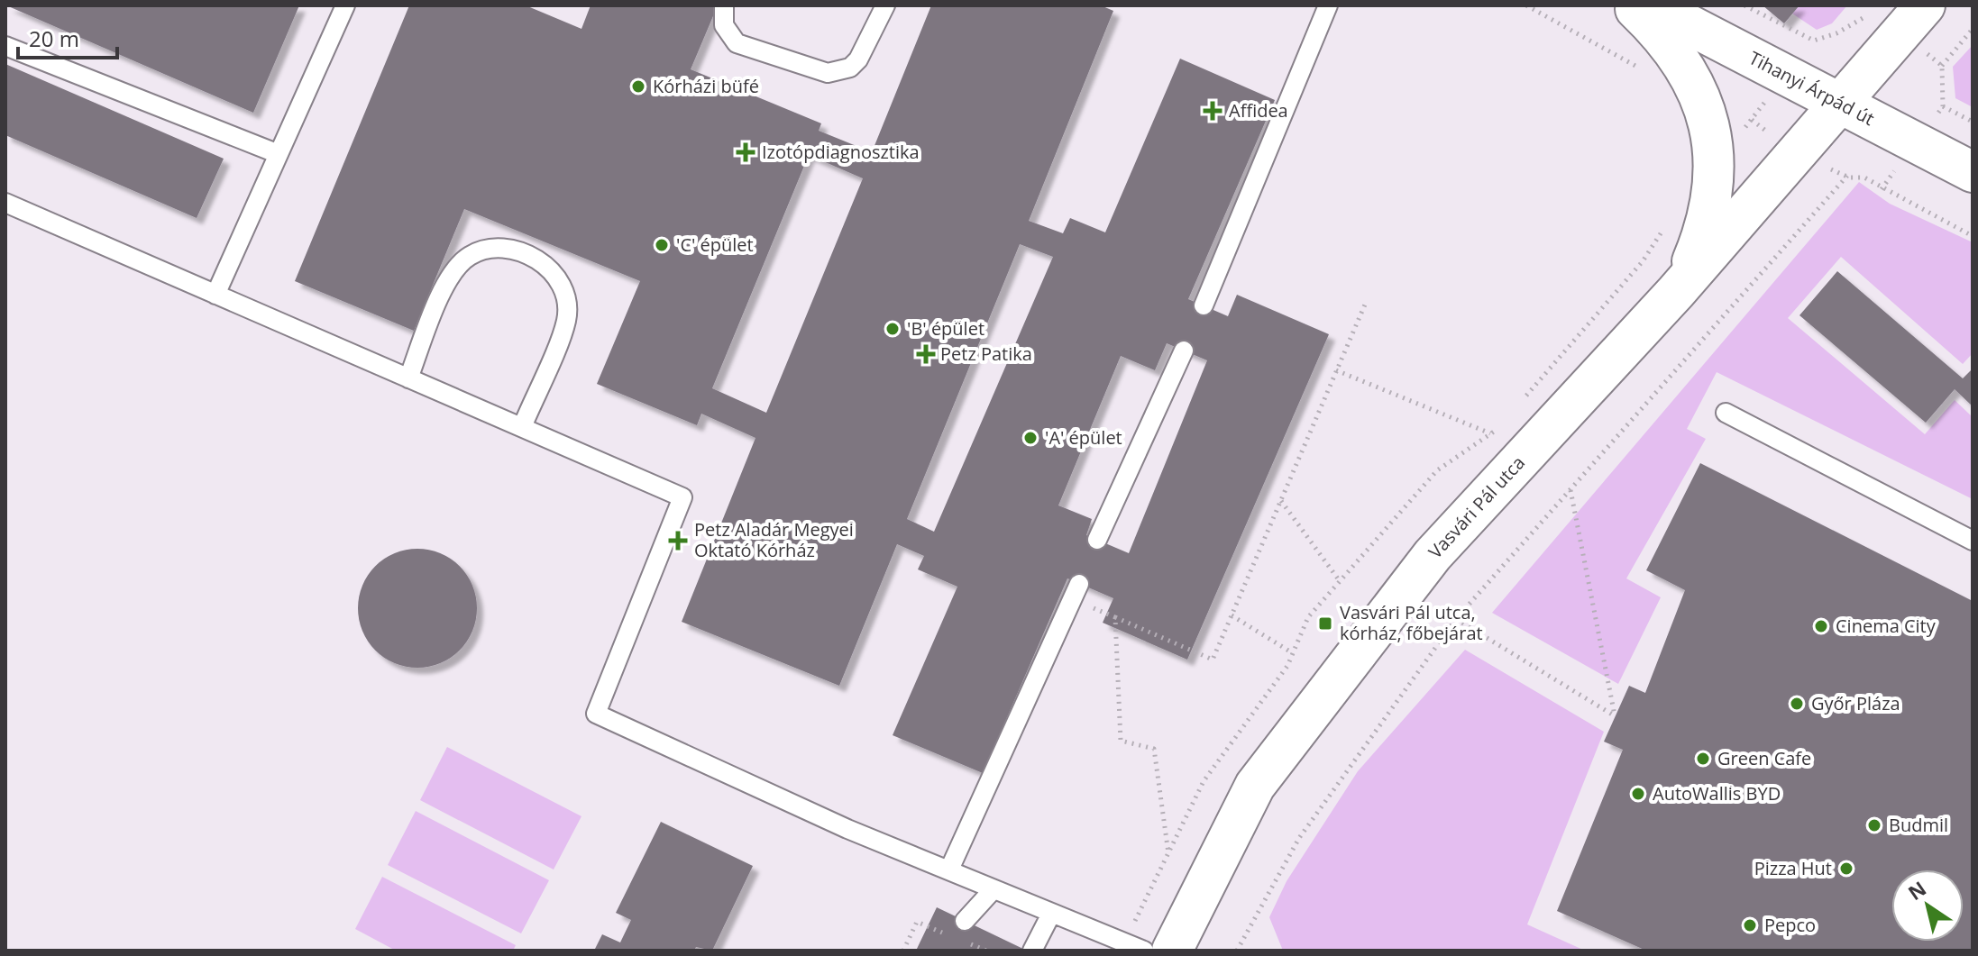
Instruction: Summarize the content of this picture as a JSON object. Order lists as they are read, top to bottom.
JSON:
{
  "streets": {
    "street": ["Tihanyi Árpád út", "Vasvári Pál utca"]
  },
  "crossings": [
    ["Tihanyi Árpád út", "Vasvári Pál utca"]
  ],
  "places": {
    "other": [
      "Kórházi büfé",
      "'C' épület",
      "'B' épület",
      "'A' épület",
      "Cinema City",
      "Győr Pláza",
      "Green Cafe",
      "AutoWallis BYD",
      "Budmil",
      "Pizza Hut",
      "Pepco"
    ],
    "health": [
      "Affidea",
      "Izotópdiagnosztika",
      "Petz Patika",
      "Petz Aladár Megyei Oktató Kórház"
    ],
    "transit": ["Vasvári Pál utca, kórház, főbejárat"]
  },
  "scale_bar": "20 m",
  "north": "top left"
}
